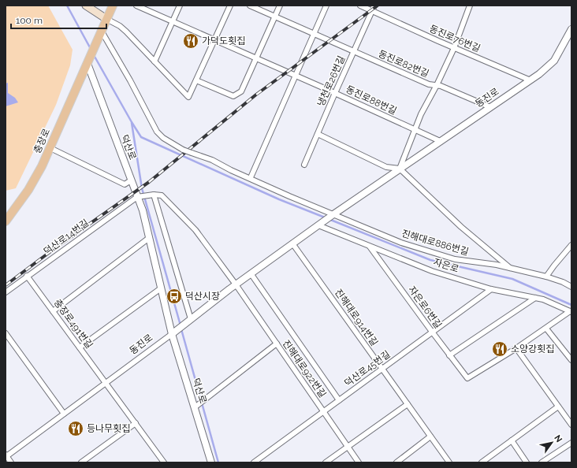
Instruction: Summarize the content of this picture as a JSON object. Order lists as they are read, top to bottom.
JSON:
{
  "streets": {
    "main road": ["충장로"],
    "street": [
      "동진로76번길",
      "동진로82번길",
      "냉천로26번길",
      "동진로",
      "동진로88번길",
      "덕산로",
      "덕산로14번길",
      "진해대로886번길",
      "자은로",
      "자은로6번길",
      "진해대로914번길",
      "충장로491번길",
      "진해대로922번길",
      "덕산로45번길"
    ]
  },
  "crossings": [
    ["동진로76번길", "냉천로26번길"],
    ["동진로76번길", "동진로"],
    ["동진로82번길", "냉천로26번길"],
    ["동진로82번길", "동진로"],
    ["냉천로26번길", "동진로88번길"],
    ["동진로", "동진로88번길"],
    ["동진로", "덕산로"],
    ["동진로", "진해대로886번길"],
    ["동진로", "자은로"],
    ["동진로", "진해대로914번길"],
    ["동진로", "충장로491번길"],
    ["동진로", "진해대로922번길"],
    ["충장로", "덕산로"],
    ["충장로", "진해대로886번길"],
    ["덕산로", "덕산로14번길"],
    ["덕산로", "진해대로922번길"],
    ["덕산로14번길", "충장로491번길"],
    ["자은로", "자은로6번길"],
    ["자은로", "덕산로45번길"],
    ["자은로6번길", "덕산로45번길"],
    ["진해대로914번길", "덕산로45번길"],
    ["진해대로922번길", "덕산로45번길"]
  ],
  "places": {
    "restaurant": ["가덕도횟집", "소양강횟집", "등나무횟집"],
    "bus stop": ["덕산시장"]
  },
  "scale_bar": "100 m",
  "north": "top right"
}
